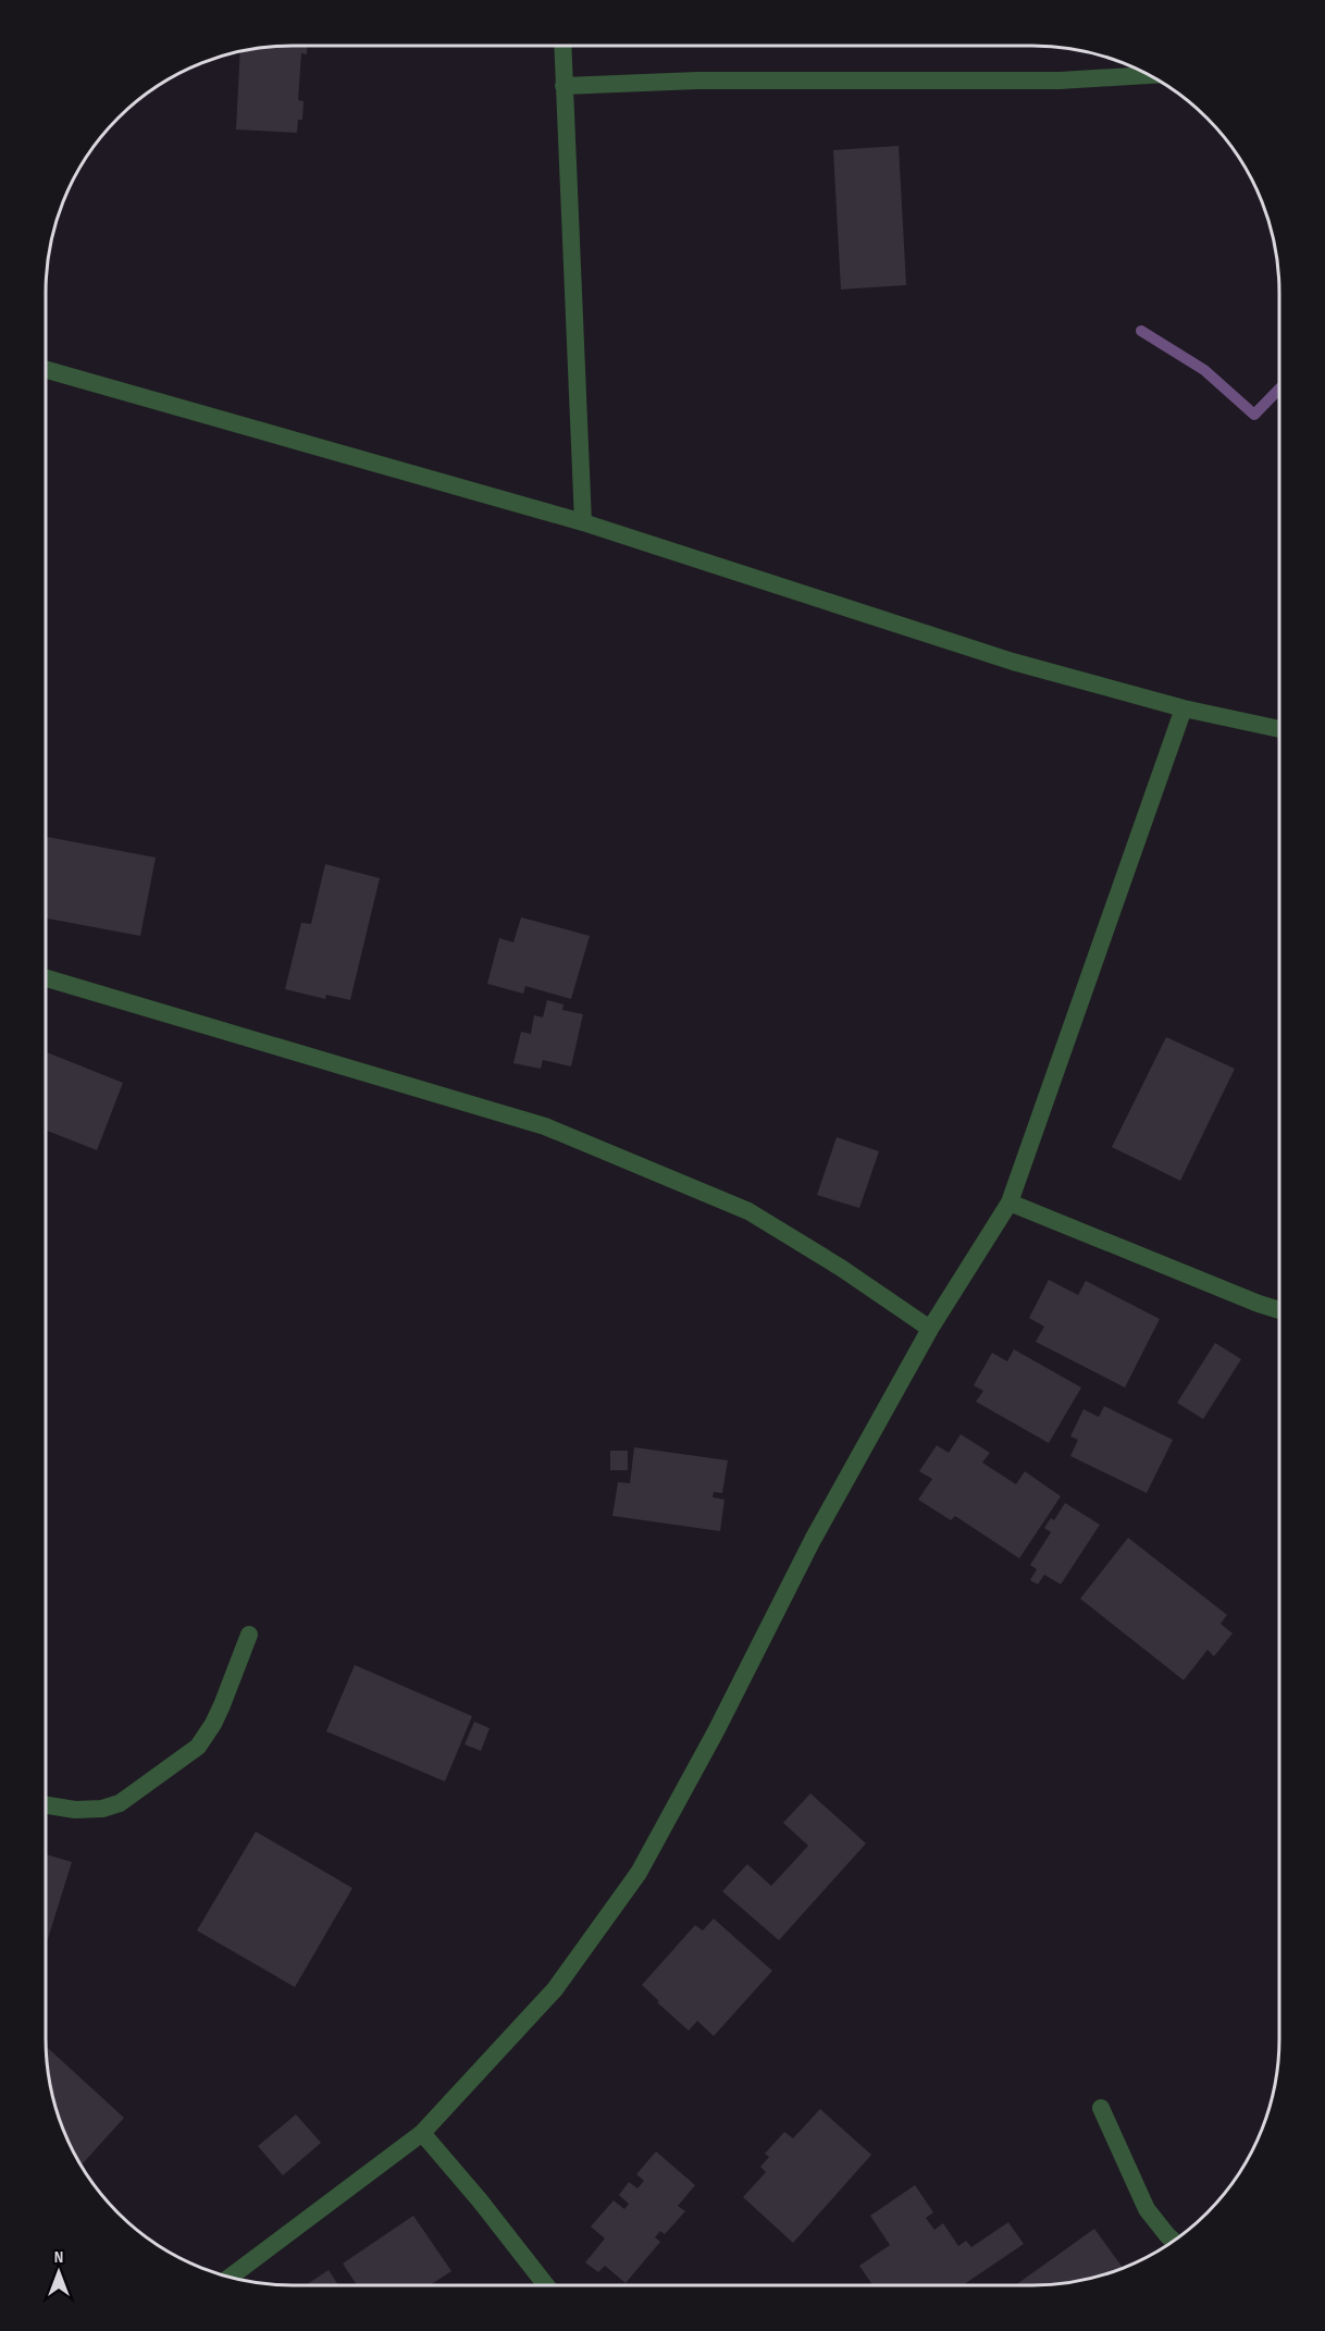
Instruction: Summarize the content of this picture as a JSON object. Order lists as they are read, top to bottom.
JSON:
{
  "north": "top"
}
